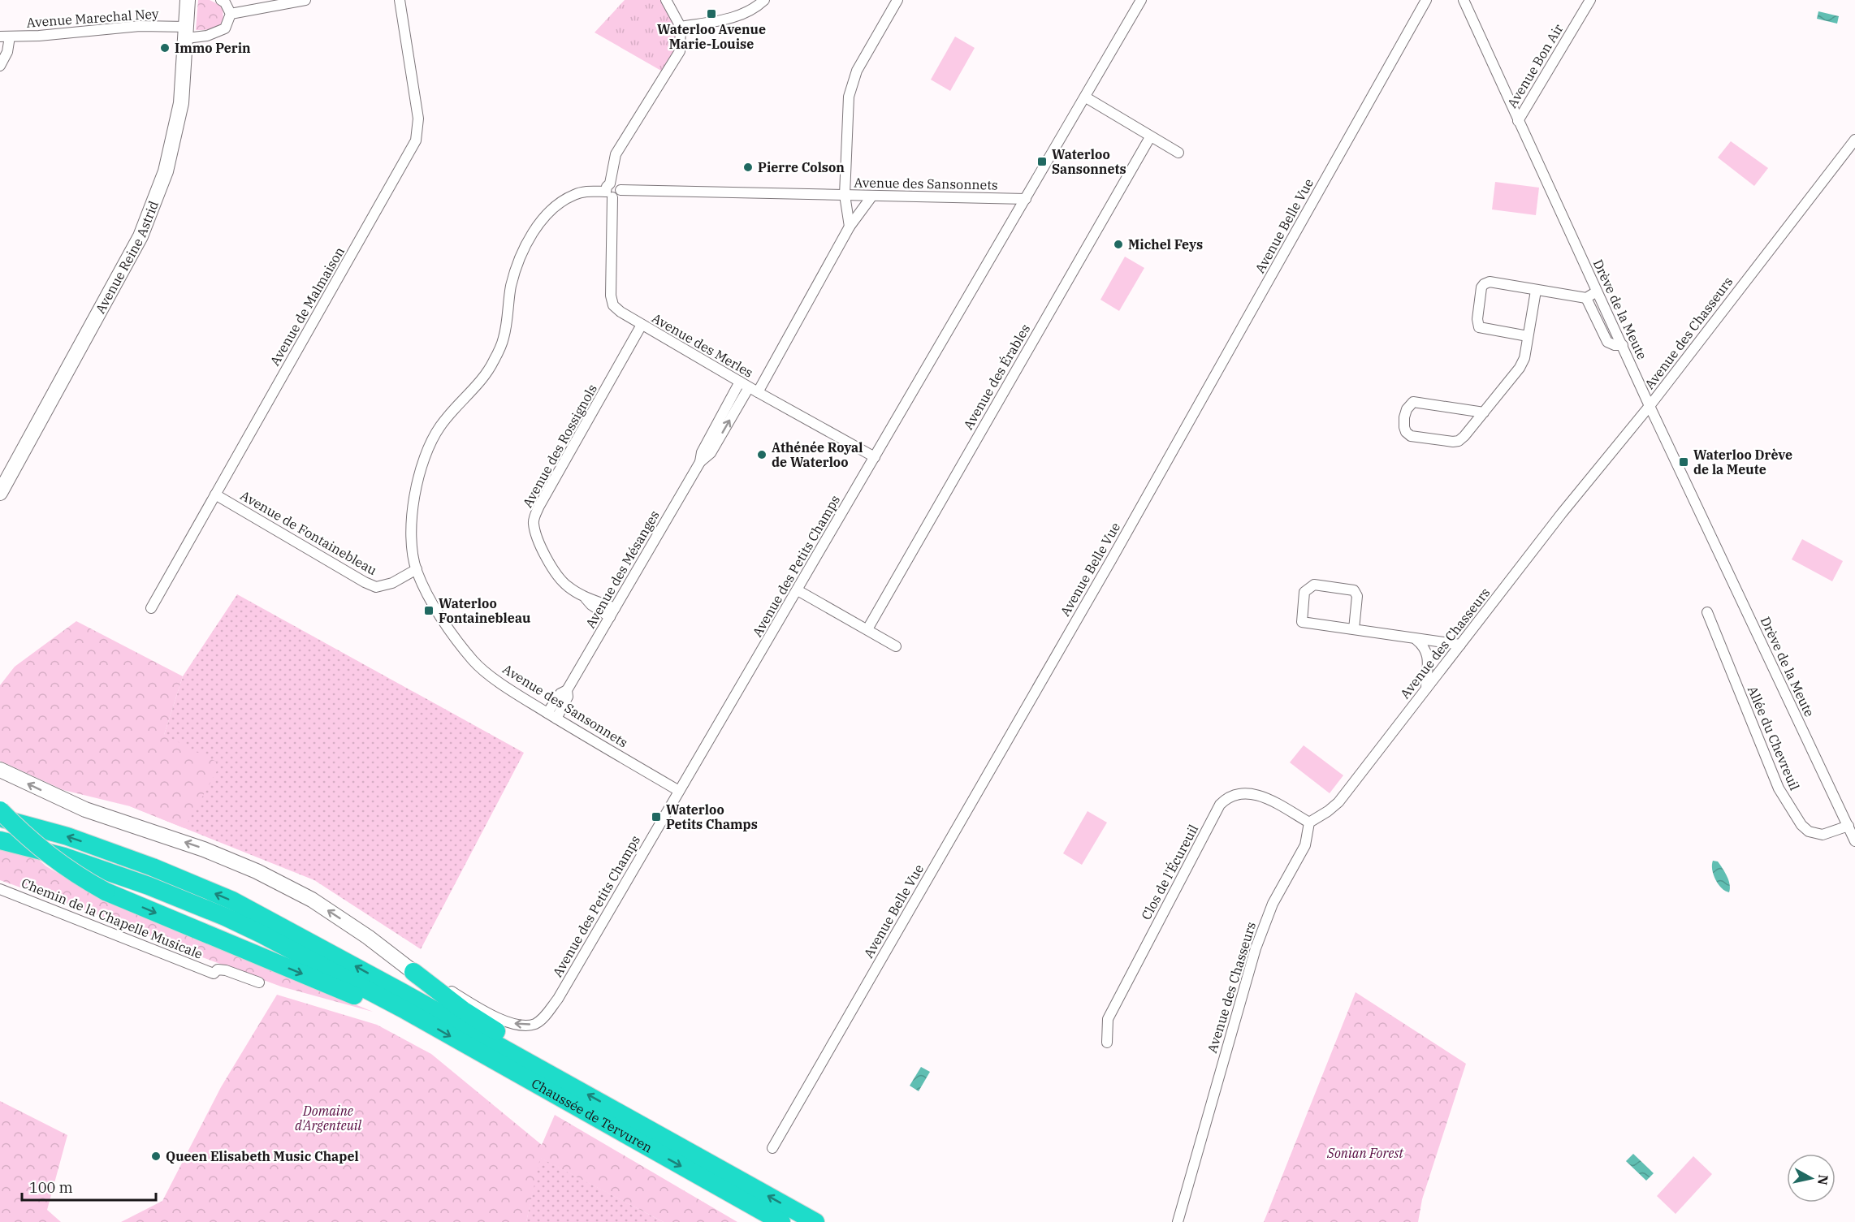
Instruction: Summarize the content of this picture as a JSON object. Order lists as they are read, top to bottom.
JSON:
{
  "streets": {
    "highway": ["Chaussée de Tervuren"],
    "street": [
      "Avenue Marechal Ney",
      "Avenue Bon Air",
      "Avenue des Sansonnets",
      "Avenue Belle Vue",
      "Avenue Reine Astrid",
      "Avenue de Malmaison",
      "Drève de la Meute",
      "Avenue des Chasseurs",
      "Avenue des Merles",
      "Avenue des Érables",
      "Avenue des Rossignols",
      "Avenue de Fontainebleau",
      "Avenue des Petits Champs",
      "Avenue des Mésanges",
      "Allée du Chevreuil",
      "Clos de l'Écureuil",
      "Chemin de la Chapelle Musicale"
    ]
  },
  "crossings": [
    ["Avenue Marechal Ney", "Avenue Reine Astrid"],
    ["Avenue Bon Air", "Drève de la Meute"],
    ["Avenue des Sansonnets", "Avenue des Merles"],
    ["Avenue des Sansonnets", "Avenue de Fontainebleau"],
    ["Avenue des Sansonnets", "Avenue des Petits Champs"],
    ["Avenue des Sansonnets", "Avenue des Mésanges"],
    ["Avenue de Malmaison", "Avenue de Fontainebleau"],
    ["Drève de la Meute", "Avenue des Chasseurs"],
    ["Drève de la Meute", "Allée du Chevreuil"],
    ["Avenue des Chasseurs", "Clos de l'Écureuil"],
    ["Avenue des Merles", "Avenue des Rossignols"],
    ["Avenue des Merles", "Avenue des Petits Champs"],
    ["Avenue des Merles", "Avenue des Mésanges"],
    ["Avenue des Rossignols", "Avenue des Mésanges"]
  ],
  "parks": ["Domaine d'Argenteuil", "Sonian Forest"],
  "places": {
    "transit": [
      "Waterloo Avenue Marie-Louise",
      "Waterloo Sansonnets",
      "Waterloo Drève de la Meute",
      "Waterloo Fontainebleau",
      "Waterloo Petits Champs"
    ],
    "other": [
      "Immo Perin",
      "Pierre Colson",
      "Michel Feys",
      "Athénée Royal de Waterloo",
      "Queen Elisabeth Music Chapel"
    ]
  },
  "scale_bar": "100 m",
  "north": "right"
}
